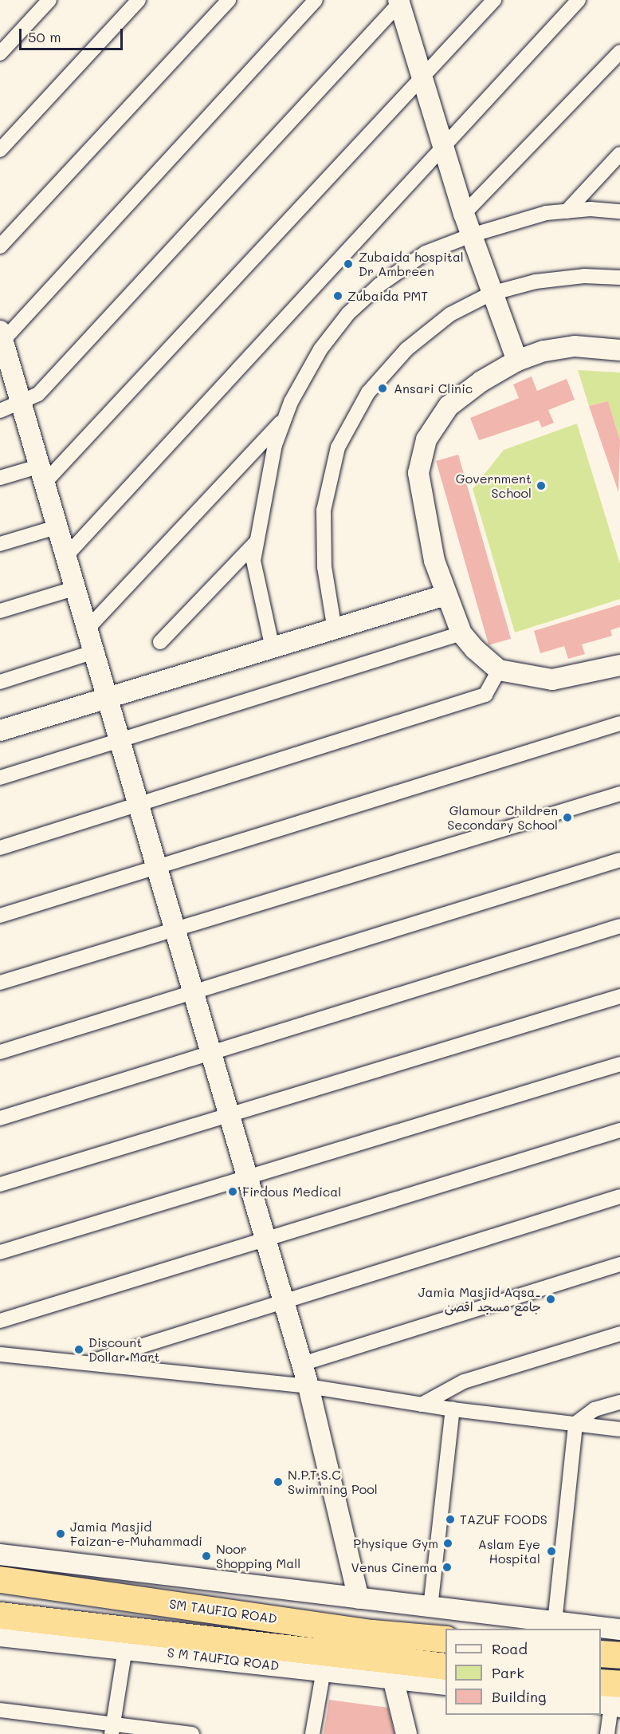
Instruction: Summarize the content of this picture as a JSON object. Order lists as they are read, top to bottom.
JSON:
{
  "streets": {
    "highway": ["SM TAUFIQ ROAD"],
    "street": ["S M TAUFIQ ROAD"]
  },
  "places": [
    "Zubaida hospital Dr Ambreen",
    "Zubaida PMT",
    "Ansari Clinic",
    "Government School",
    "Glamour Children Secondary School",
    "Firdous Medical",
    "Jamia Masjid Aqsa۔ جامع مسجد اقصیٰ",
    "Discount Dollar Mart",
    "N.P.T.S.C Swimming Pool",
    "TAZUF FOODS",
    "Jamia Masjid Faizan-e-Muhammadi",
    "Physique Gym",
    "Aslam Eye Hospital",
    "Noor Shopping Mall",
    "Venus Cinema"
  ],
  "legend": ["Road", "Park", "Building"],
  "scale_bar": "50 m"
}
